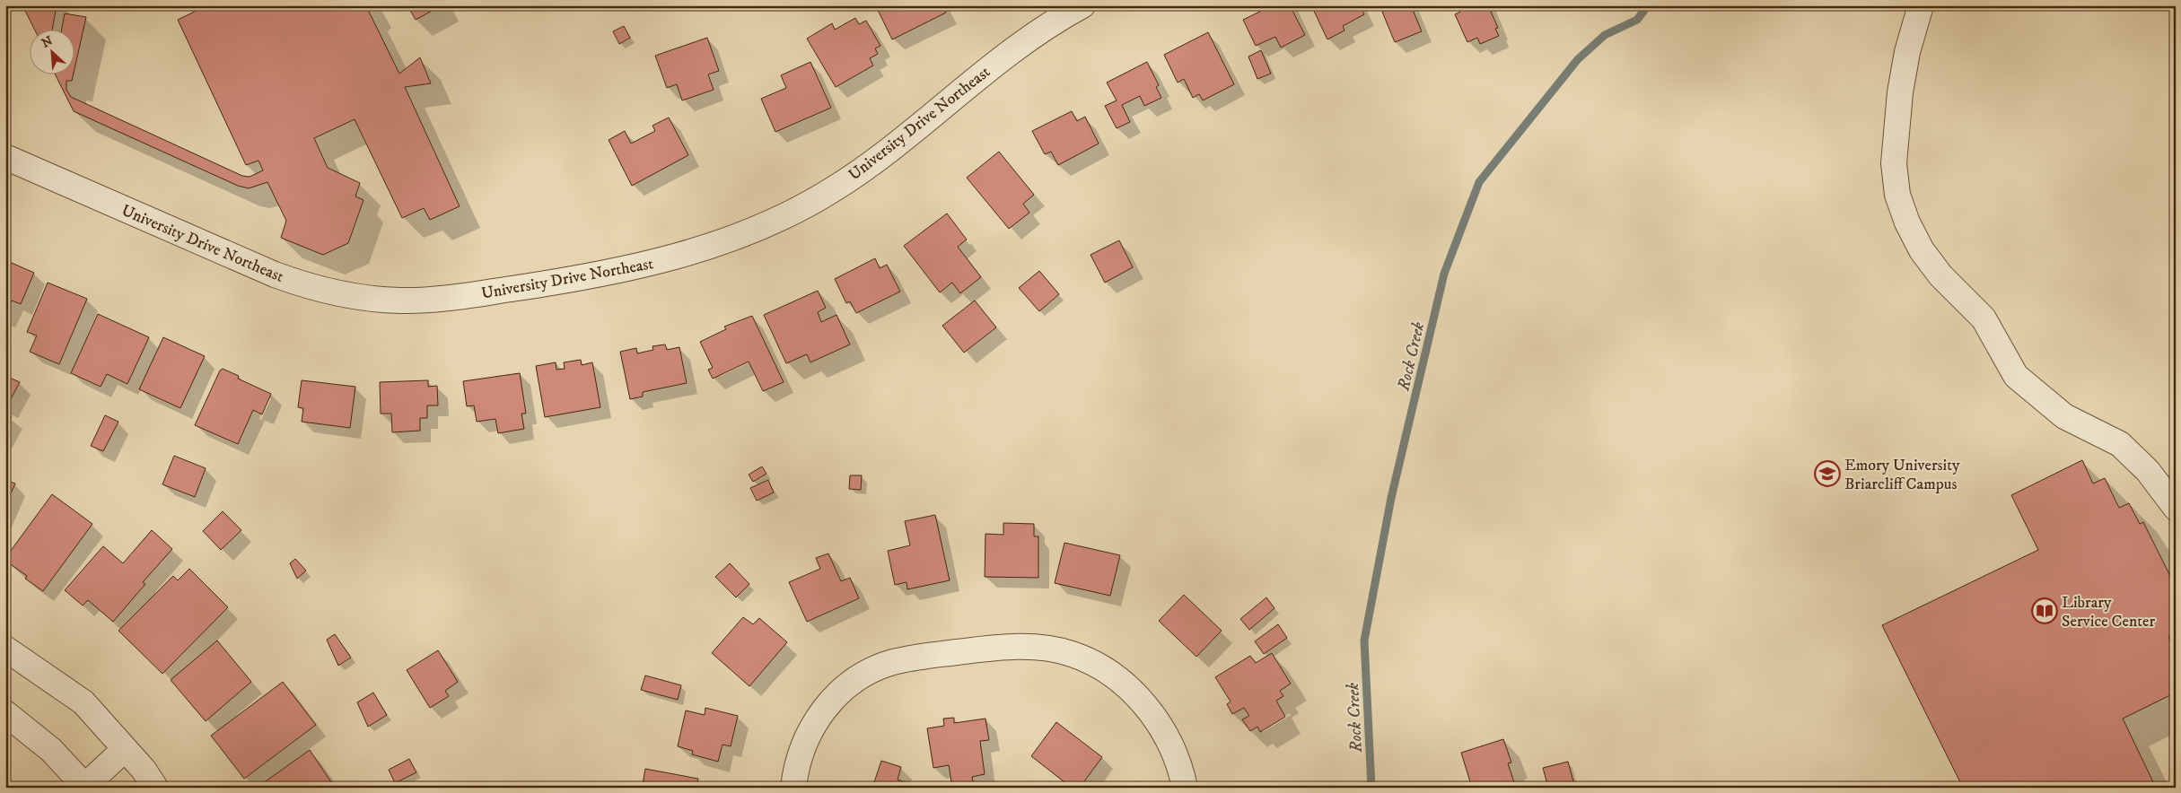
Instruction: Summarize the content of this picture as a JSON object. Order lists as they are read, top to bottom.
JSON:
{
  "streets": {
    "street": ["University Drive Northeast"]
  },
  "water": ["Rock Creek"],
  "places": {
    "school or university": ["Emory University Briarcliff Campus"],
    "library": ["Library Service Center"]
  },
  "north": "top left"
}
